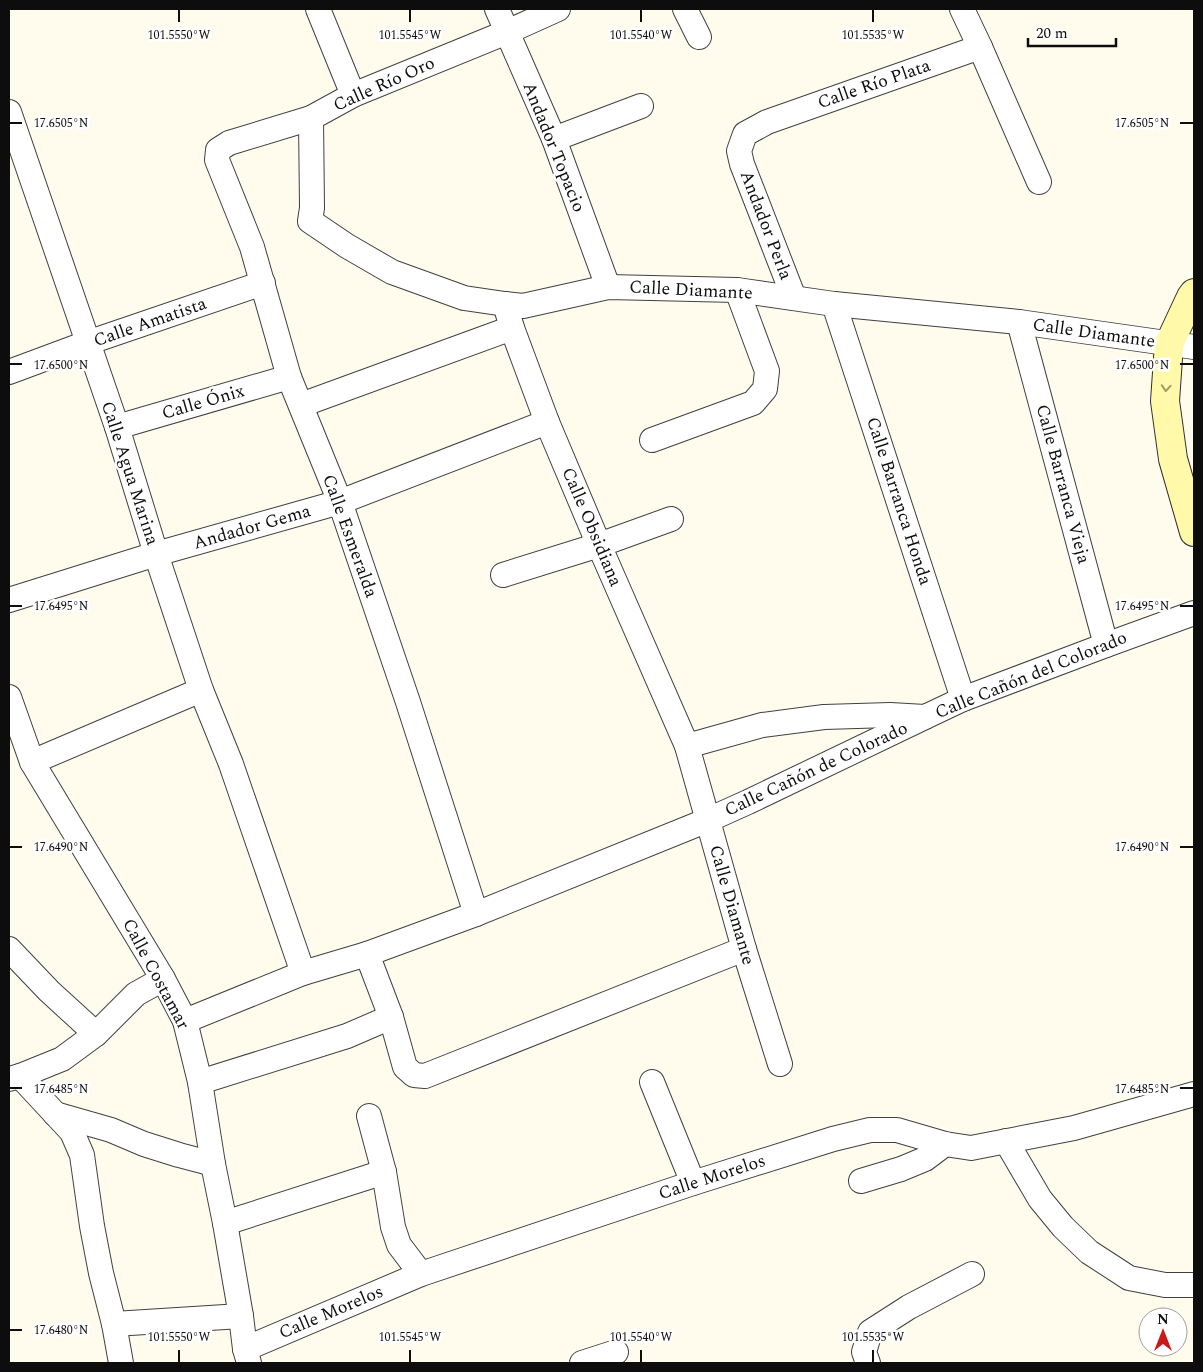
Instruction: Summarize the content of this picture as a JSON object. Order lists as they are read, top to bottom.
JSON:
{
  "streets": {
    "street": [
      "Calle Río Oro",
      "Calle Río Plata",
      "Andador Topacio",
      "Andador Perla",
      "Calle Diamante",
      "Calle Amatista",
      "Calle Ónix",
      "Calle Agua Marina",
      "Calle Barranca Vieja",
      "Calle Barranca Honda",
      "Andador Gema",
      "Calle Obsidiana",
      "Calle Esmeralda",
      "Calle Cañón del Colorado",
      "Calle Cañón de Colorado",
      "Calle Costamar",
      "Calle Morelos"
    ]
  },
  "crossings": [
    ["Calle Río Oro", "Andador Topacio"],
    ["Calle Río Oro", "Calle Diamante"],
    ["Calle Río Oro", "Calle Esmeralda"],
    ["Calle Río Plata", "Andador Perla"],
    ["Andador Topacio", "Calle Diamante"],
    ["Andador Perla", "Calle Diamante"],
    ["Calle Diamante", "Calle Barranca Vieja"],
    ["Calle Diamante", "Calle Barranca Honda"],
    ["Calle Diamante", "Calle Obsidiana"],
    ["Calle Diamante", "Calle Cañón del Colorado"],
    ["Calle Diamante", "Calle Cañón de Colorado"],
    ["Calle Amatista", "Calle Agua Marina"],
    ["Calle Amatista", "Calle Esmeralda"],
    ["Calle Ónix", "Calle Agua Marina"],
    ["Calle Ónix", "Calle Esmeralda"],
    ["Calle Agua Marina", "Andador Gema"],
    ["Calle Agua Marina", "Calle Cañón de Colorado"],
    ["Calle Barranca Vieja", "Calle Cañón del Colorado"],
    ["Calle Barranca Honda", "Calle Cañón del Colorado"],
    ["Andador Gema", "Calle Obsidiana"],
    ["Andador Gema", "Calle Esmeralda"],
    ["Calle Obsidiana", "Calle Cañón del Colorado"],
    ["Calle Esmeralda", "Calle Cañón de Colorado"],
    ["Calle Cañón del Colorado", "Calle Cañón de Colorado"],
    ["Calle Cañón de Colorado", "Calle Costamar"],
    ["Calle Costamar", "Calle Morelos"]
  ],
  "scale_bar": "20 m",
  "north": "top",
  "coordinates": [
    "101.5550°W",
    "101.5545°W",
    "101.5540°W",
    "101.5535°W",
    "17.6505°N",
    "17.6500°N",
    "17.6495°N",
    "17.6490°N",
    "17.6485°N",
    "17.6480°N"
  ]
}
